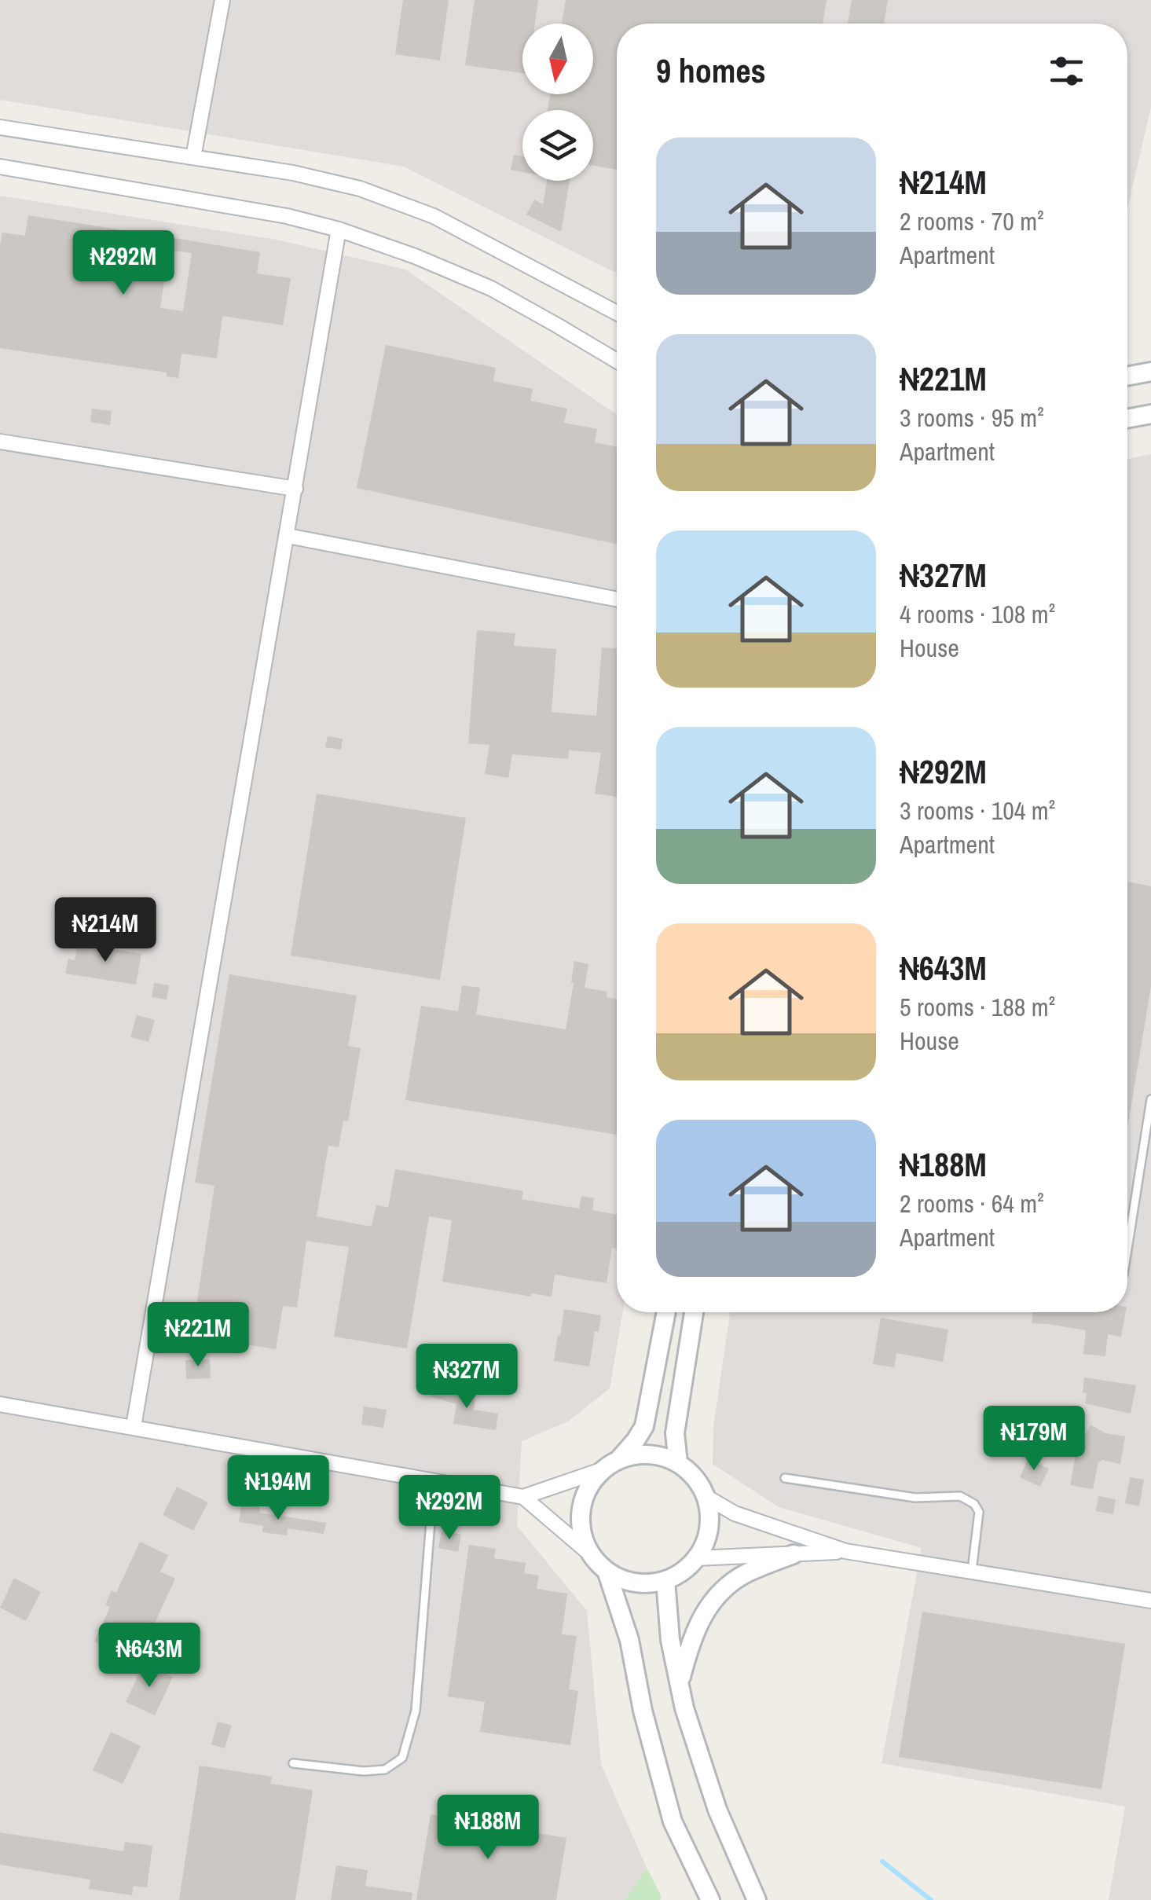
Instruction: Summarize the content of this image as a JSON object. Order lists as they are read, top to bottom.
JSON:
{
  "north": "bottom",
  "page": {
    "heading": "9 homes",
    "list": [
      {
        "name": "₦214M",
        "note": "2 rooms · 70 m² · Apartment"
      },
      {
        "name": "₦221M",
        "note": "3 rooms · 95 m² · Apartment"
      },
      {
        "name": "₦327M",
        "note": "4 rooms · 108 m² · House"
      },
      {
        "name": "₦292M",
        "note": "3 rooms · 104 m² · Apartment"
      },
      {
        "name": "₦643M",
        "note": "5 rooms · 188 m² · House"
      },
      {
        "name": "₦188M",
        "note": "2 rooms · 64 m² · Apartment"
      }
    ],
    "price": [
      "₦292M",
      "₦214M",
      "₦221M",
      "₦327M",
      "₦179M",
      "₦194M",
      "₦292M",
      "₦643M",
      "₦188M"
    ]
  }
}
